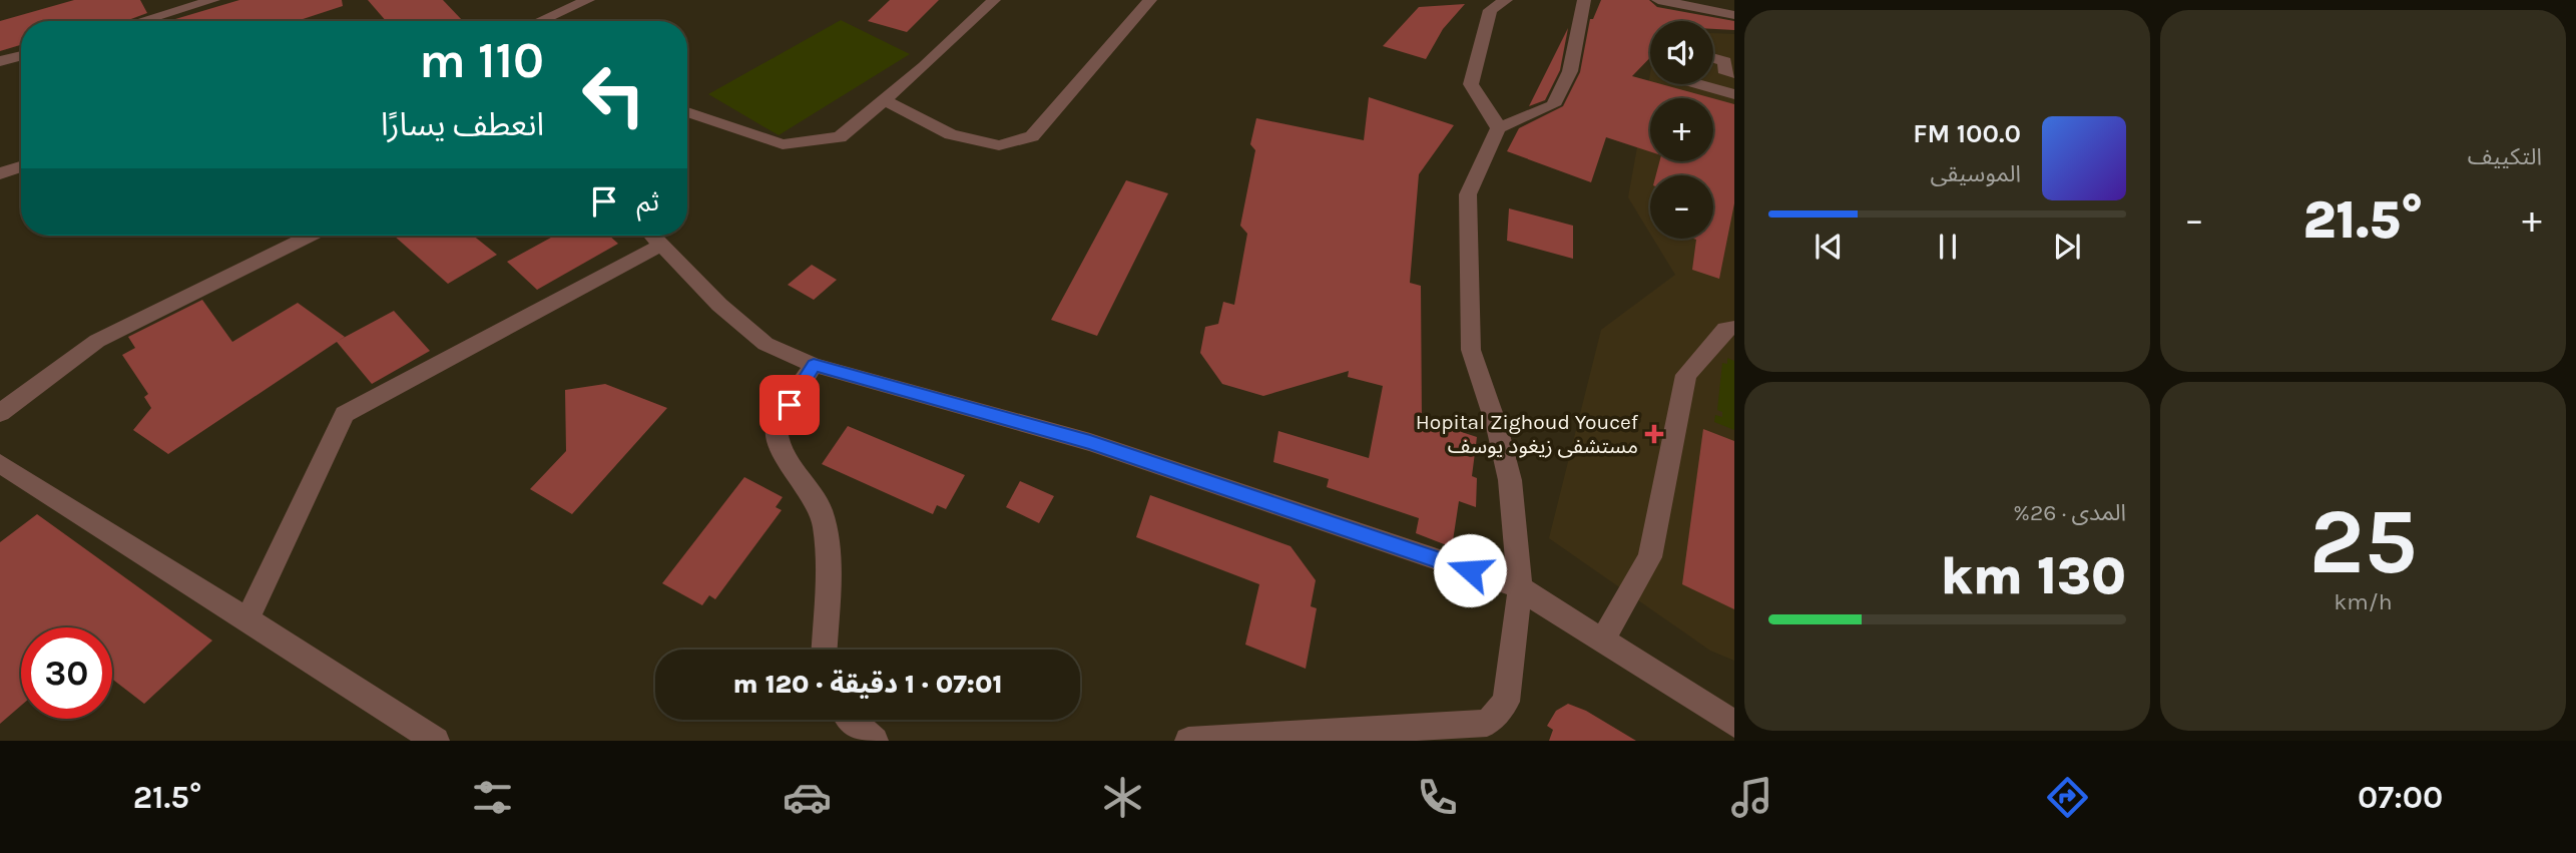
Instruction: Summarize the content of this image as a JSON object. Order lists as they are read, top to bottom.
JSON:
{
  "places": {
    "health": ["Hopital Zighoud Youcef مستشفى زيغود يوسف"]
  },
  "page": {
    "tile": [
      "التكييف",
      ["25", "km/h"],
      ["المدى · 26%", "130 km"]
    ],
    "map_buttons": ["+", "−"],
    "turn": ["110 m", "انعطف يسارًا"],
    "song": ["100.0 FM", "الموسيقى"],
    "then": "ثم",
    "heat": ["−", "21.5°", "+"],
    "limit": "30",
    "trip": "07:01 · 1 دقيقة · 120 m",
    "tabs": ["07:00", "21.5°"]
  }
}
